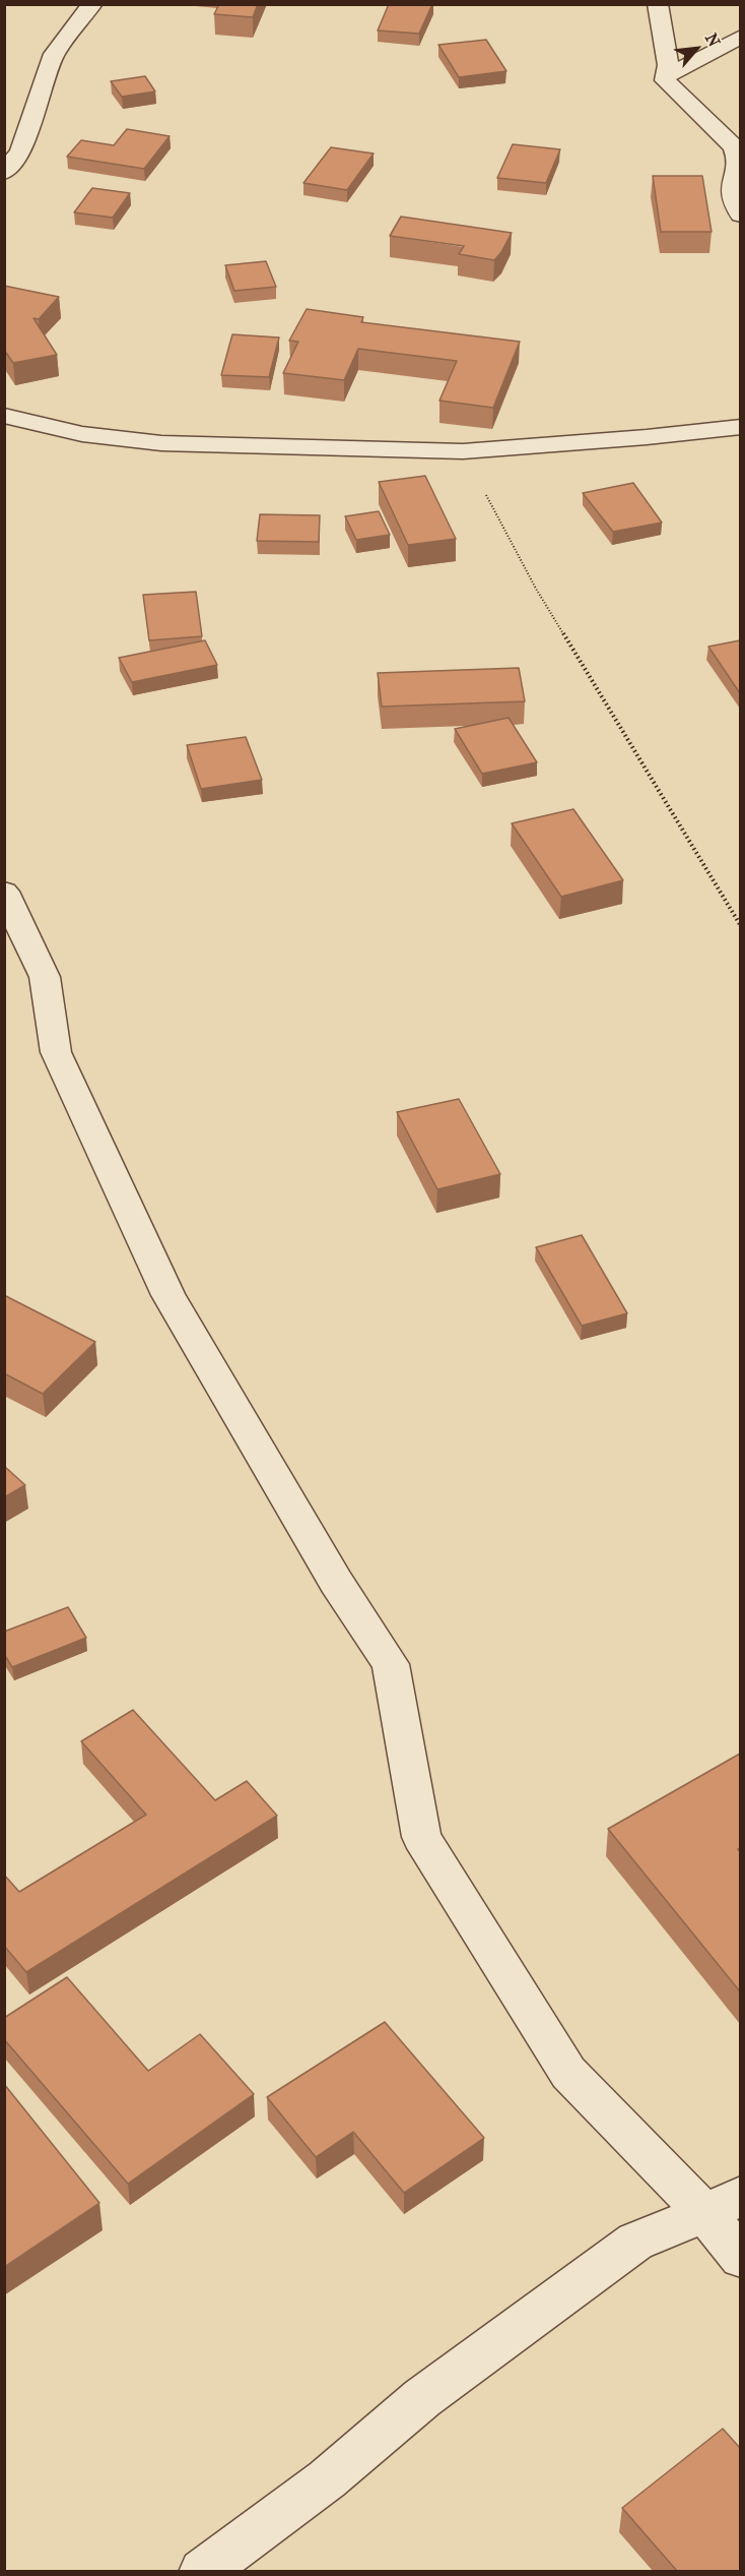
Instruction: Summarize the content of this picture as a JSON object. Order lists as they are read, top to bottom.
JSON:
{
  "north": "top right"
}
